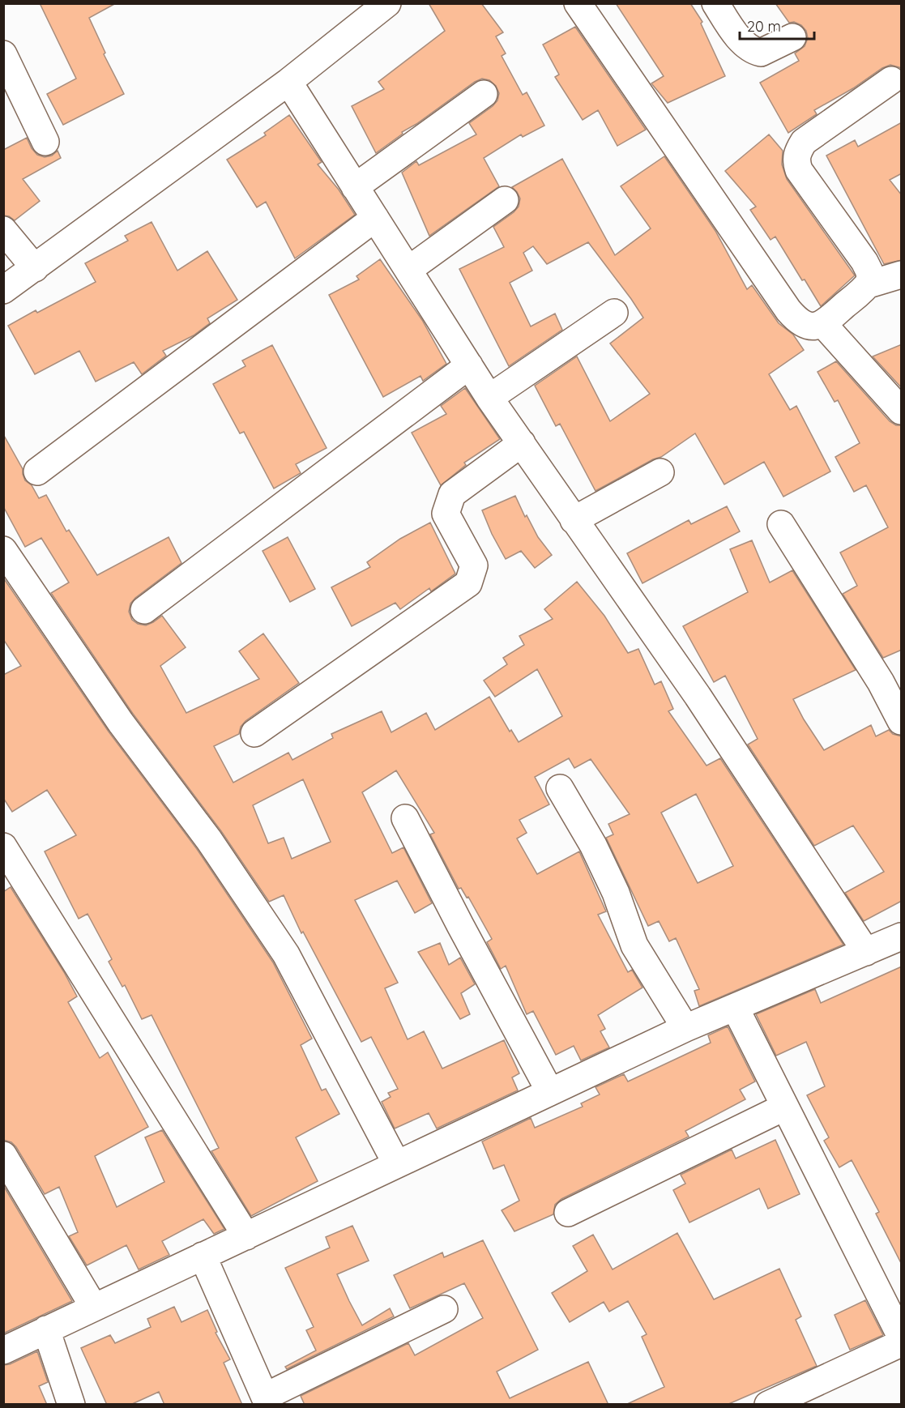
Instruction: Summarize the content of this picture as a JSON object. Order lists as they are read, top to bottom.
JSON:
{
  "scale_bar": "20 m"
}
